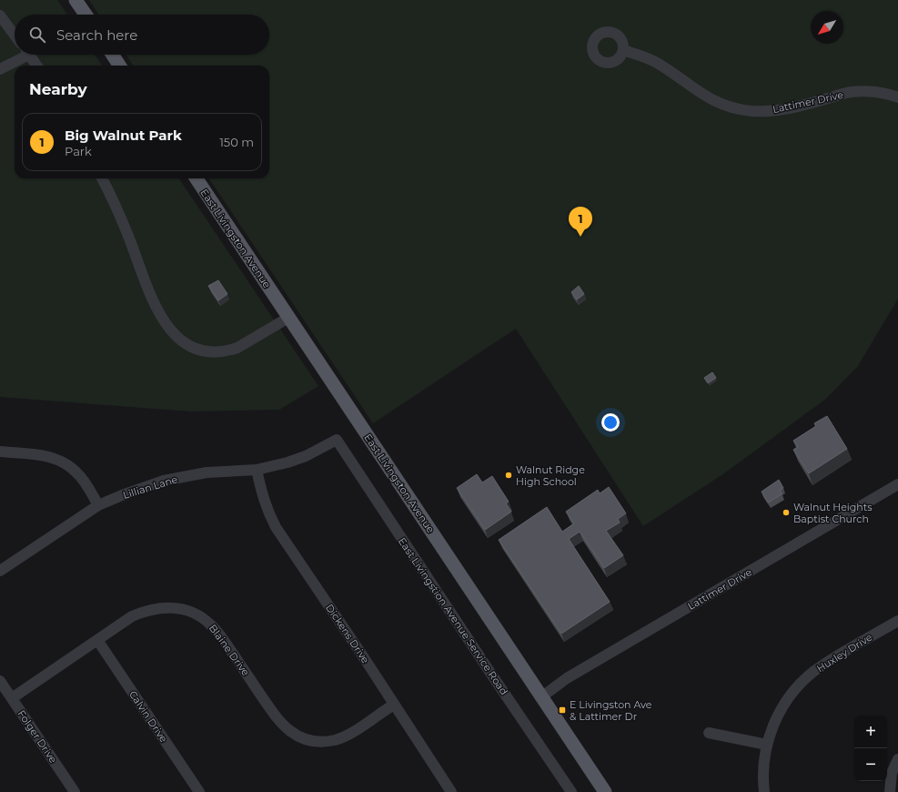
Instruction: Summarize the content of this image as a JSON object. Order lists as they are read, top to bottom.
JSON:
{
  "streets": {
    "main road": ["East Livingston Avenue"],
    "street": [
      "Lattimer Drive",
      "Lillian Lane",
      "East Livingstion Avenue Service Road",
      "Dickens Drive",
      "Blaine Drive",
      "Huxley Drive",
      "Calvin Drive",
      "Folger Drive"
    ]
  },
  "crossings": [
    ["Lattimer Drive", "East Livingston Avenue"],
    ["Lillian Lane", "East Livingstion Avenue Service Road"],
    ["Lillian Lane", "Dickens Drive"],
    ["Dickens Drive", "Blaine Drive"],
    ["Blaine Drive", "Calvin Drive"],
    ["Blaine Drive", "Folger Drive"]
  ],
  "places": {
    "other": ["Walnut Ridge High School", "Walnut Heights Baptist Church"],
    "transit": ["E Livingston Ave & Lattimer Dr"]
  },
  "north": "bottom left",
  "page": {
    "search": "Search here",
    "heading": "Nearby",
    "list": [
      {
        "mark": "1",
        "name": "Big Walnut Park",
        "note": "Park",
        "value": "150 m"
      }
    ],
    "pins": "1",
    "map_buttons": ["+", "−"]
  }
}
